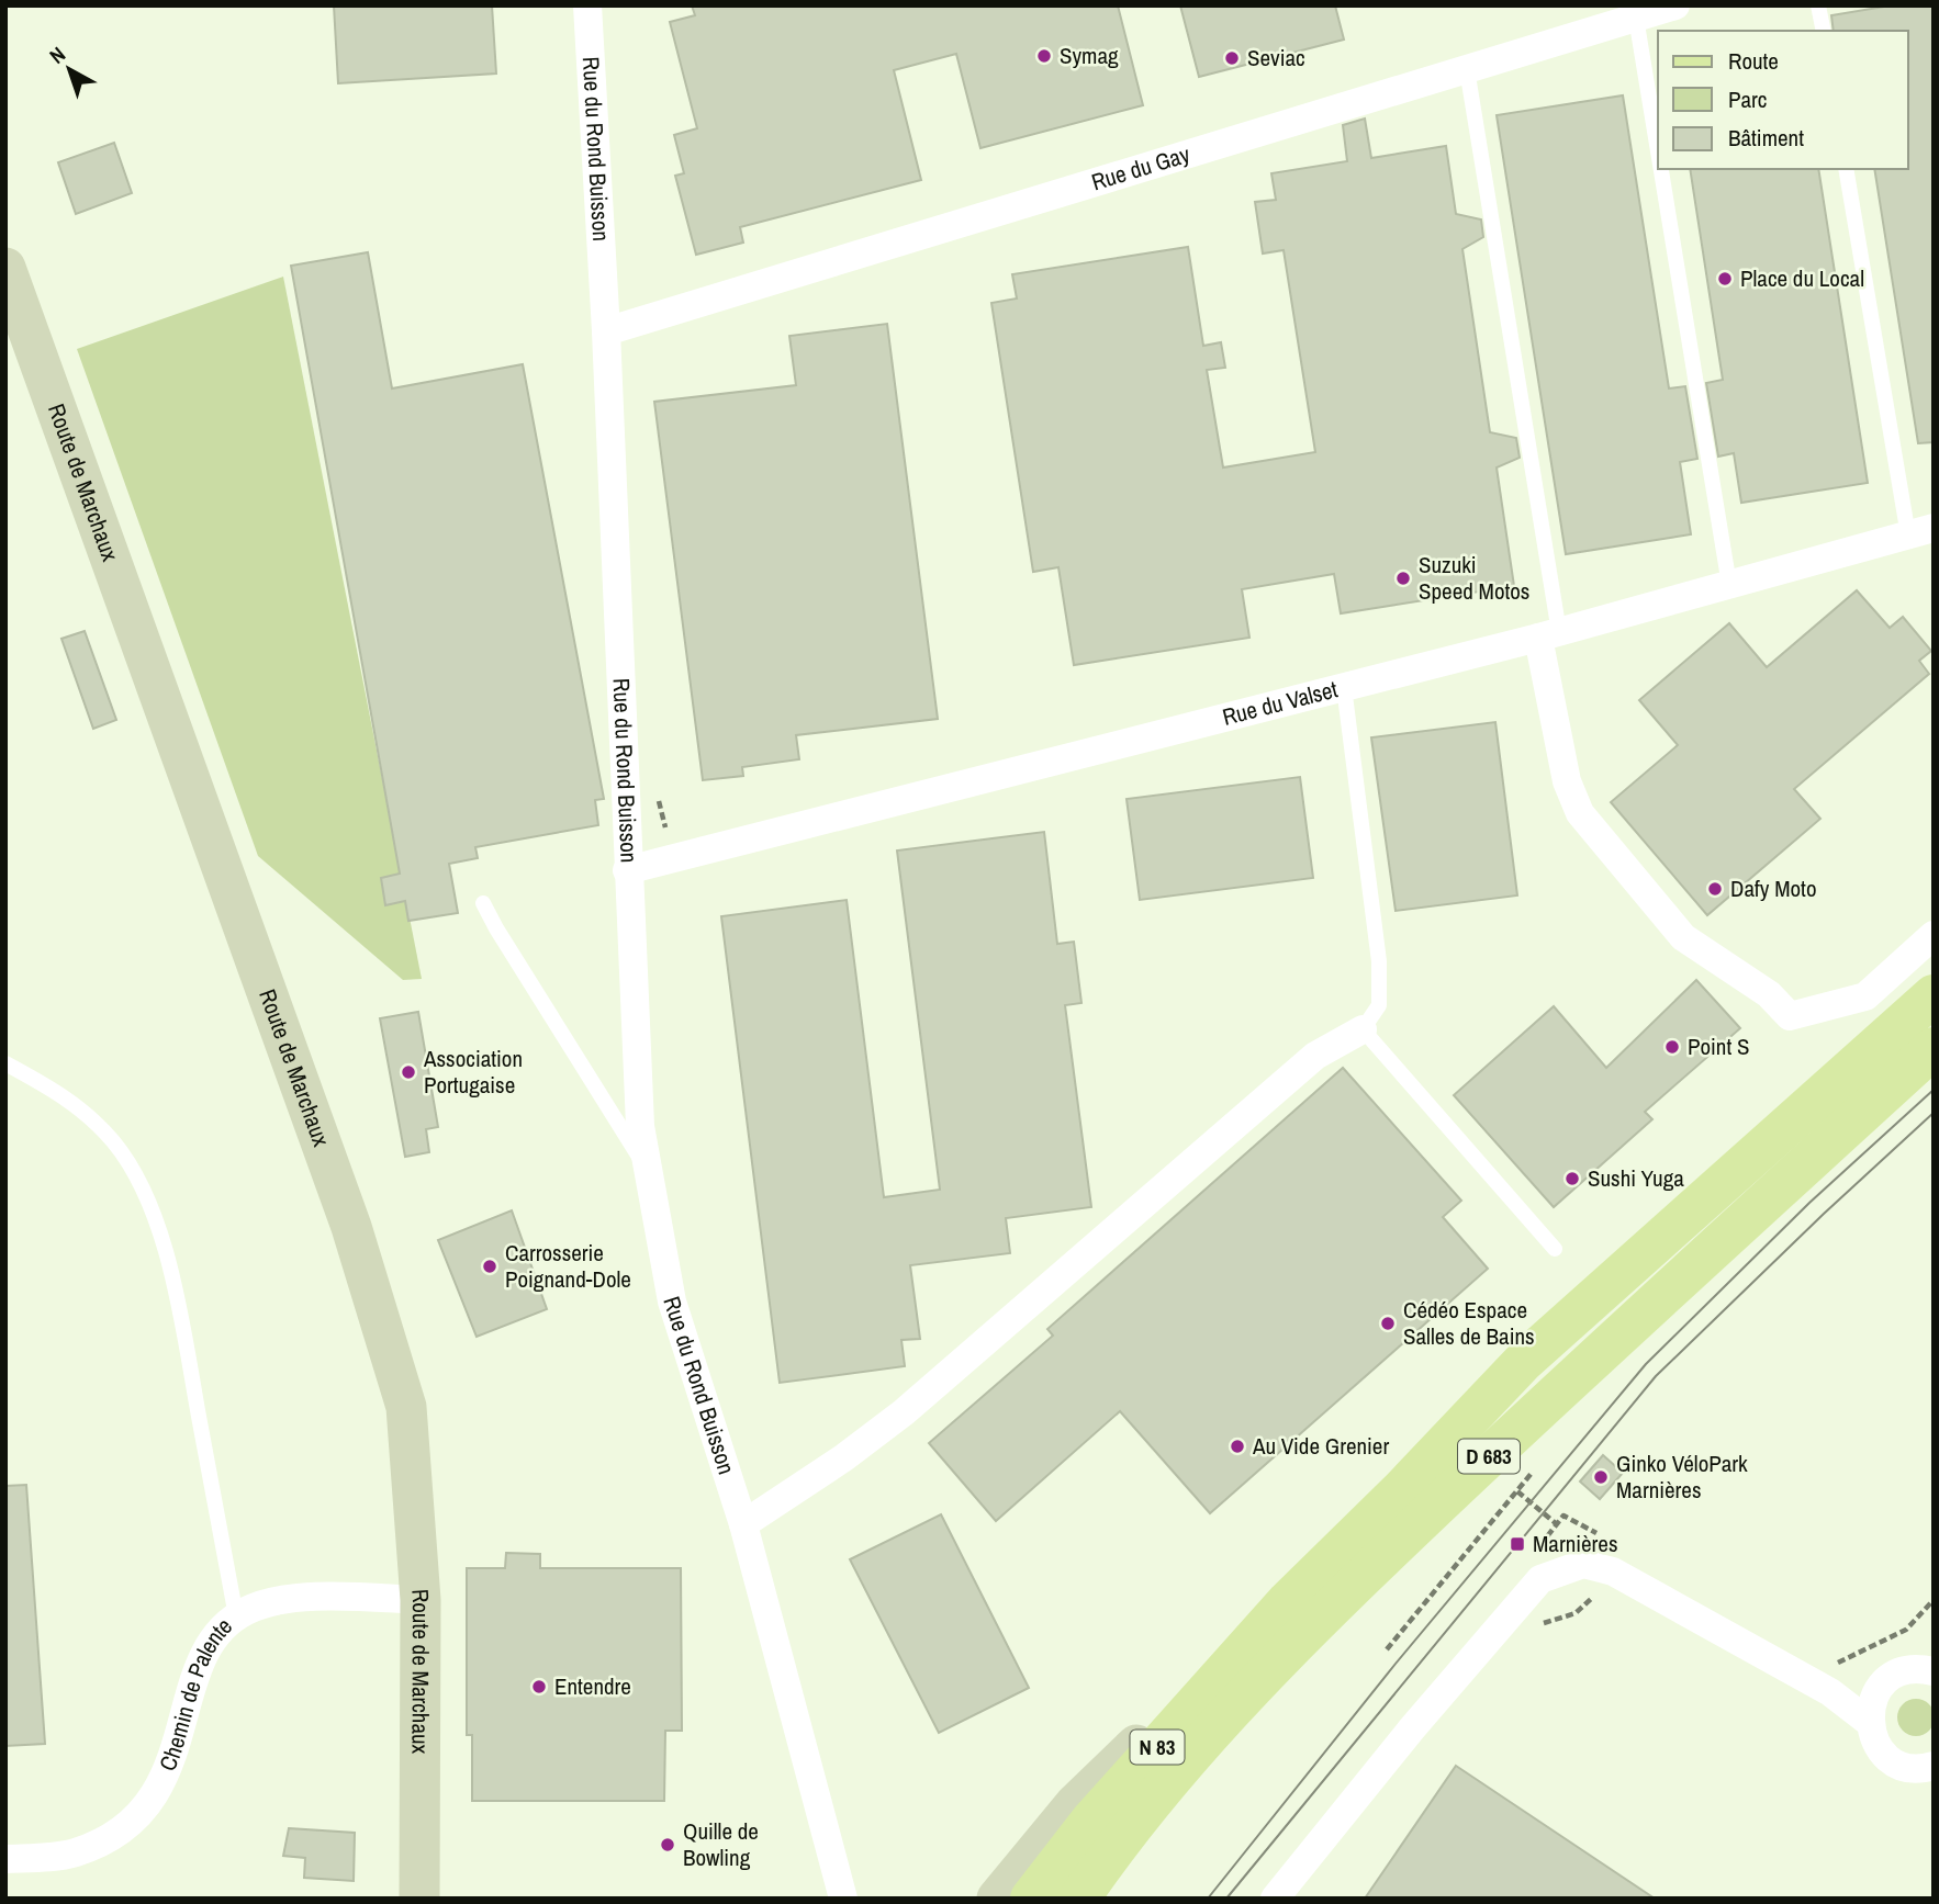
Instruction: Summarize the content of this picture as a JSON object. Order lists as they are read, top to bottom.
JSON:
{
  "streets": {
    "main road": ["Route de Marchaux", "D 683", "N 83"],
    "street": [
      "Rue du Rond Buisson",
      "Rue du Gay",
      "Rue du Valset",
      "Chemin de Palente"
    ]
  },
  "crossings": [
    ["Rue du Rond Buisson", "Rue du Gay"],
    ["Rue du Rond Buisson", "Rue du Valset"],
    ["Route de Marchaux", "Chemin de Palente"],
    ["D 683", "N 83"]
  ],
  "places": {
    "other": [
      "Symag",
      "Seviac",
      "Place du Local",
      "Suzuki Speed Motos",
      "Dafy Moto",
      "Point S",
      "Association Portugaise",
      "Sushi Yuga",
      "Carrosserie Poignand-Dole",
      "Cédéo Espace Salles de Bains",
      "Au Vide Grenier",
      "Ginko VéloPark Marnières",
      "Entendre",
      "Quille de Bowling"
    ],
    "transit": ["Marnières"]
  },
  "legend": ["Route", "Parc", "Bâtiment"],
  "north": "top left"
}
